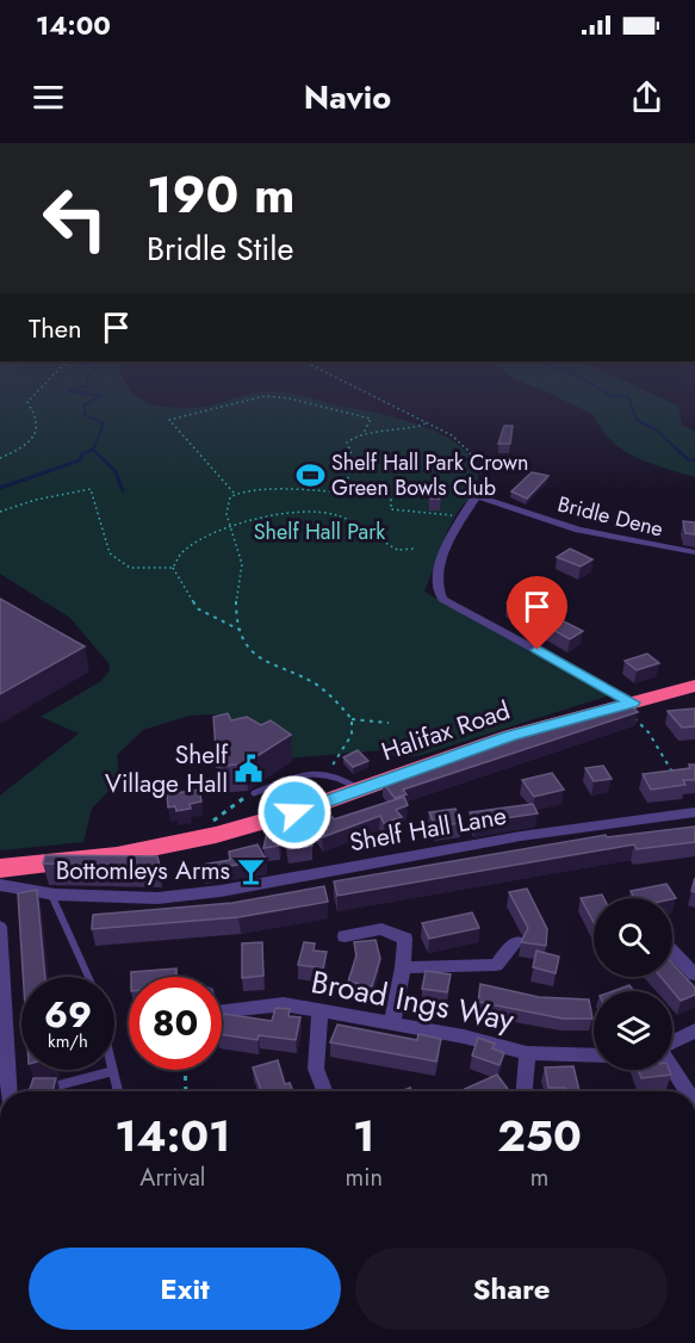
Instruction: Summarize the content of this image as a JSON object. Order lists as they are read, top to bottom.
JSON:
{
  "streets": {
    "highway": ["Halifax Road"],
    "street": ["Bridle Dene", "Shelf Hall Lane", "Broad Ings Way"]
  },
  "parks": ["Shelf Hall Park"],
  "places": {
    "sports": ["Shelf Hall Park Crown Green Bowls Club"],
    "public building": ["Shelf Village Hall"],
    "bar": ["Bottomleys Arms"]
  },
  "page": {
    "status": "14:00",
    "header": "Navio",
    "turn": ["190 m", "Bridle Stile"],
    "then": "Then",
    "speed": "69 km/h",
    "limit": "80",
    "eta": [
      "14:01",
      "Arrival",
      "1",
      "min",
      "250",
      "m"
    ],
    "buttons": ["Exit", "Share"]
  }
}
